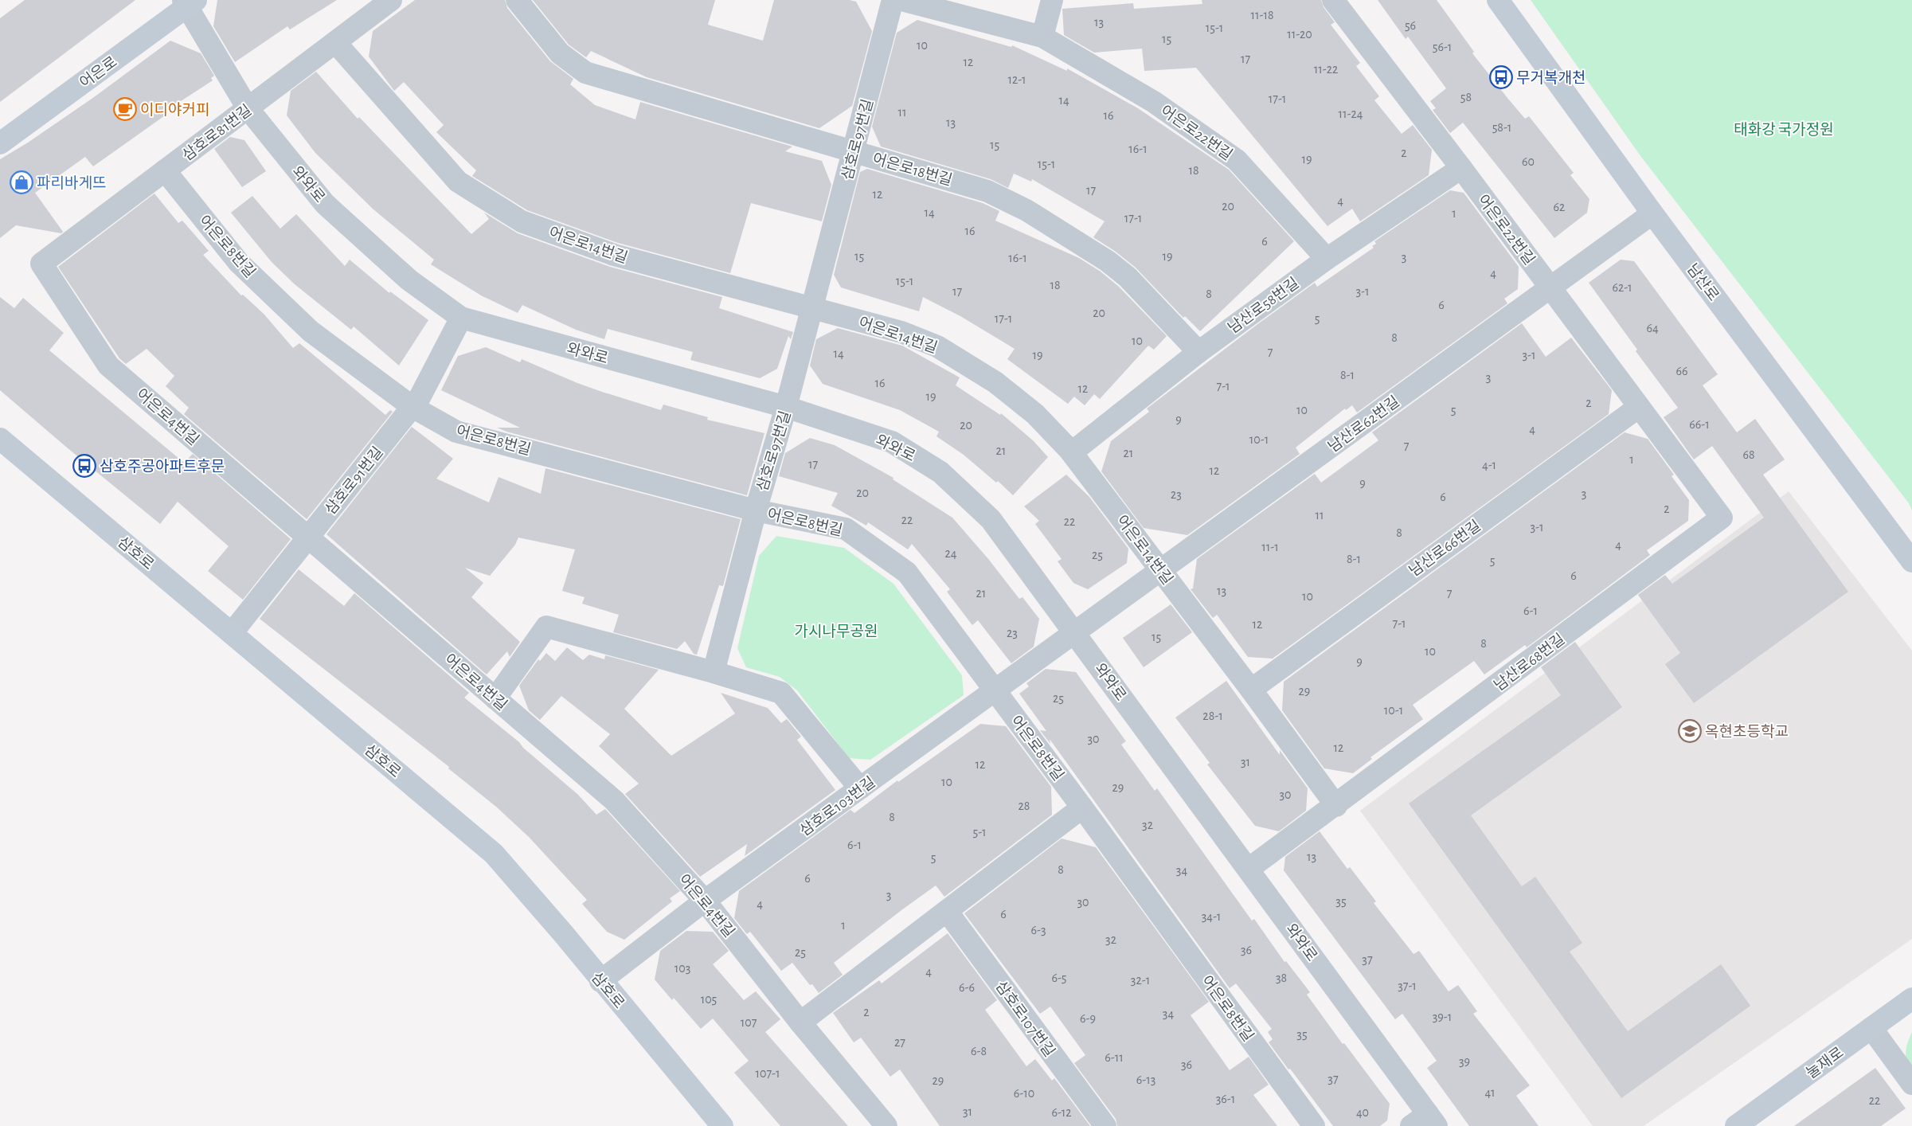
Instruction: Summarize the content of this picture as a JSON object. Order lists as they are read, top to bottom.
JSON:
{
  "streets": {
    "main road": [
      "어은로",
      "남산로",
      "삼호로",
      "눌재로"
    ],
    "street": [
      "삼호로81번길",
      "어은로22번길",
      "삼호로97번길",
      "어은로18번길",
      "와와로",
      "어은로14번길",
      "어은로8번길",
      "남산로58번길",
      "어은로4번길",
      "남산로62번길",
      "삼호로91번길",
      "남산로66번길",
      "남산로68번길",
      "삼호로103번길",
      "삼호로107번길"
    ]
  },
  "crossings": [
    ["어은로", "와와로"],
    ["삼호로81번길", "와와로"],
    ["삼호로81번길", "어은로14번길"],
    ["삼호로81번길", "어은로8번길"],
    ["삼호로81번길", "어은로4번길"],
    ["어은로22번길", "남산로58번길"],
    ["어은로22번길", "남산로62번길"],
    ["어은로22번길", "남산로66번길"],
    ["어은로22번길", "남산로68번길"],
    ["삼호로97번길", "어은로18번길"],
    ["삼호로97번길", "와와로"],
    ["삼호로97번길", "어은로14번길"],
    ["삼호로97번길", "어은로8번길"],
    ["어은로18번길", "남산로58번길"],
    ["와와로", "남산로62번길"],
    ["와와로", "삼호로91번길"],
    ["와와로", "남산로68번길"],
    ["와와로", "삼호로103번길"],
    ["어은로14번길", "남산로58번길"],
    ["어은로14번길", "남산로62번길"],
    ["어은로14번길", "남산로66번길"],
    ["어은로14번길", "남산로68번길"],
    ["어은로8번길", "삼호로91번길"],
    ["어은로8번길", "삼호로103번길"],
    ["남산로", "남산로62번길"],
    ["어은로4번길", "삼호로91번길"],
    ["어은로4번길", "삼호로103번길"],
    ["남산로62번길", "삼호로103번길"],
    ["삼호로91번길", "삼호로"],
    ["삼호로", "삼호로103번길"]
  ],
  "parks": ["태화강 국가정원", "가시나무공원"],
  "places": {
    "bus stop": ["무거복개천", "삼호주공아파트후문"],
    "cafe": ["이디야커피"],
    "shop": ["파리바게뜨"],
    "school or university": ["옥현초등학교"]
  },
  "house_numbers": [
    "11-18",
    "13",
    "56",
    "15-1",
    "11-20",
    "15",
    "10",
    "56-1",
    "17",
    "12",
    "11-22",
    "12-1",
    "58",
    "17-1",
    "14",
    "11",
    "11-24",
    "16",
    "13",
    "58-1",
    "15",
    "16-1",
    "2",
    "19",
    "60",
    "15-1",
    "18",
    "17",
    "12",
    "4",
    "20",
    "62",
    "14",
    "1",
    "17-1",
    "16",
    "6",
    "15",
    "19",
    "3",
    "16-1",
    "4",
    "15-1",
    "18",
    "62-1",
    "17",
    "3-1",
    "8",
    "6",
    "20",
    "17-1",
    "5",
    "64",
    "8",
    "10",
    "7",
    "14",
    "19",
    "3-1",
    "66",
    "8-1",
    "3",
    "16",
    "7-1",
    "12",
    "19",
    "2",
    "10",
    "5",
    "9",
    "66-1",
    "20",
    "4",
    "10-1",
    "7",
    "21",
    "21",
    "68",
    "1",
    "17",
    "4-1",
    "12",
    "9",
    "20",
    "3",
    "23",
    "6",
    "2",
    "11",
    "22",
    "22",
    "3-1",
    "8",
    "4",
    "11-1",
    "24",
    "25",
    "8-1",
    "5",
    "6",
    "13",
    "21",
    "7",
    "10",
    "6-1",
    "7-1",
    "12",
    "23",
    "15",
    "8",
    "10",
    "9",
    "29",
    "25",
    "10-1",
    "28-1",
    "30",
    "12",
    "31",
    "12",
    "10",
    "29",
    "30",
    "28",
    "8",
    "32",
    "5-1",
    "6-1",
    "13",
    "5",
    "8",
    "34",
    "6",
    "3",
    "35",
    "30",
    "4",
    "6",
    "34-1",
    "1",
    "6-3",
    "32",
    "36",
    "25",
    "37",
    "103",
    "4",
    "6-5",
    "38",
    "32-1",
    "37-1",
    "6-6",
    "105",
    "2",
    "34",
    "39-1",
    "6-9",
    "107",
    "35",
    "27",
    "6-8",
    "6-11",
    "39",
    "36",
    "107-1",
    "37",
    "6-13",
    "29",
    "41",
    "6-10",
    "36-1",
    "22",
    "31",
    "6-12",
    "40"
  ]
}
